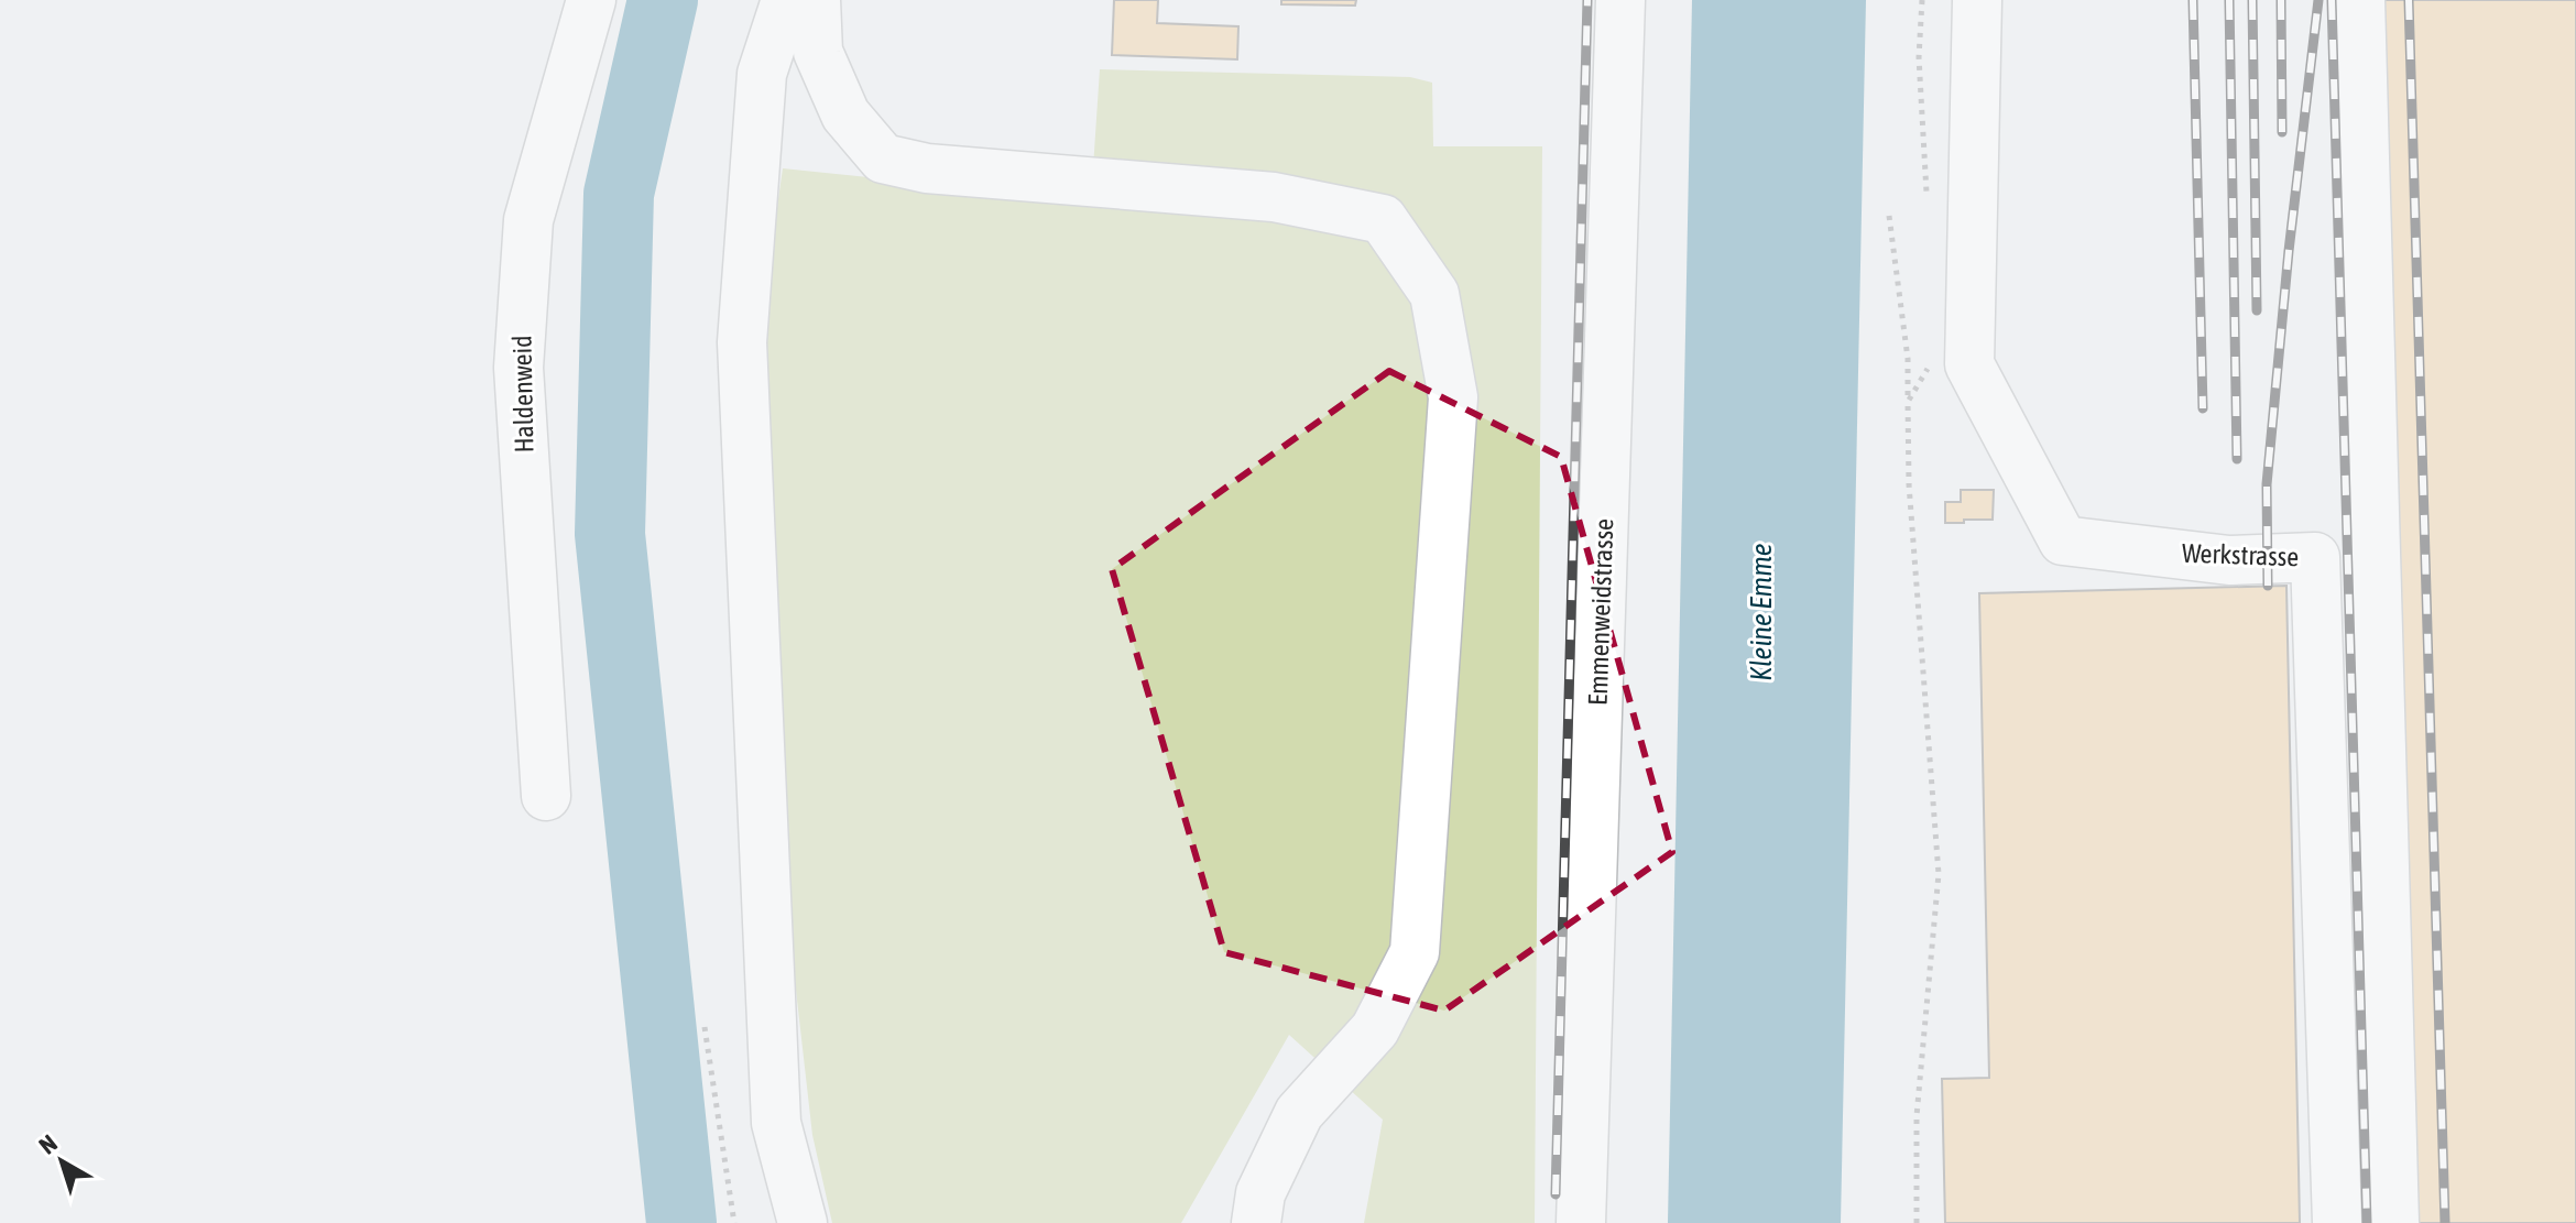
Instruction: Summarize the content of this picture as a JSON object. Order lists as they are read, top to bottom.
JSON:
{
  "streets": {
    "street": ["Haldenweid", "Werkstrasse", "Emmenweidstrasse"]
  },
  "water": ["Kleine Emme"],
  "north": "top left"
}
